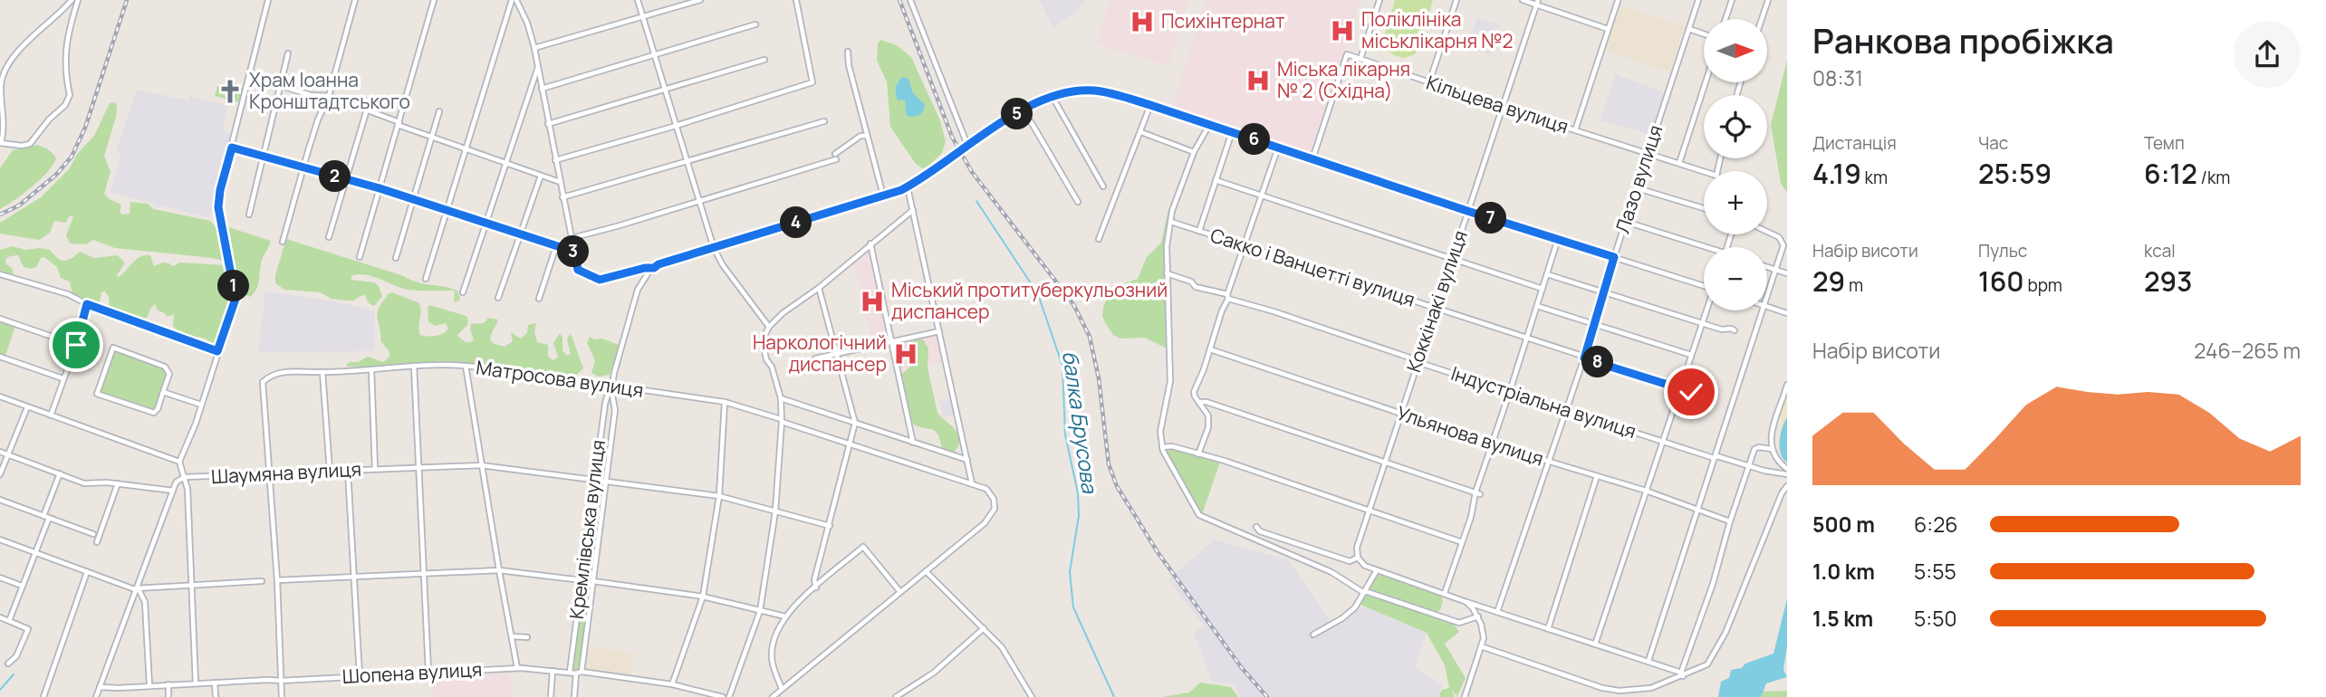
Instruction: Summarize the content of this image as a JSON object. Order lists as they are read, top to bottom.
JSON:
{
  "streets": {
    "street": [
      "Кільцева вулиця",
      "Лазо вулиця",
      "Сакко і Ванцетті вулиця",
      "Коккінакі вулиця",
      "Матросова вулиця",
      "Індустріальна вулиця",
      "Ульянова вулиця",
      "Шаумяна вулиця",
      "Кремлівська вулиця",
      "Шопена вулиця"
    ]
  },
  "crossings": [
    ["Кільцева вулиця", "Лазо вулиця"],
    ["Кільцева вулиця", "Коккінакі вулиця"],
    ["Лазо вулиця", "Сакко і Ванцетті вулиця"],
    ["Лазо вулиця", "Індустріальна вулиця"],
    ["Лазо вулиця", "Ульянова вулиця"],
    ["Сакко і Ванцетті вулиця", "Коккінакі вулиця"],
    ["Коккінакі вулиця", "Індустріальна вулиця"],
    ["Коккінакі вулиця", "Ульянова вулиця"],
    ["Матросова вулиця", "Шаумяна вулиця"],
    ["Матросова вулиця", "Кремлівська вулиця"],
    ["Шаумяна вулиця", "Кремлівська вулиця"],
    ["Кремлівська вулиця", "Шопена вулиця"]
  ],
  "water": ["балка Брусова"],
  "places": {
    "hospital": [
      "Психінтернат",
      "Поліклініка міськлікарня №2",
      "Міська лікарня № 2 (Східна)",
      "Міський протитуберкульозний диспансер",
      "Наркологічний диспансер"
    ],
    "church": ["Храм Іоанна Кронштадтського"]
  },
  "north": "right",
  "page": {
    "heading": ["Ранкова пробіжка", "08:31"],
    "map_buttons": ["+", "−"],
    "pins": [
      "5",
      "6",
      "2",
      "7",
      "4",
      "3",
      "1",
      "8"
    ],
    "stats": [
      ["Дистанція", "4.19 km"],
      ["Час", "25:59"],
      ["Темп", "6:12 /km"],
      ["Набір висоти", "29 m"],
      ["Пульс", "160 bpm"],
      ["kcal", "293"]
    ],
    "chart": ["Набір висоти", "246–265 m"],
    "list": [
      {
        "name": "500 m",
        "note": "6:26"
      },
      {
        "name": "1.0 km",
        "note": "5:55"
      },
      {
        "name": "1.5 km",
        "note": "5:50"
      }
    ]
  }
}
